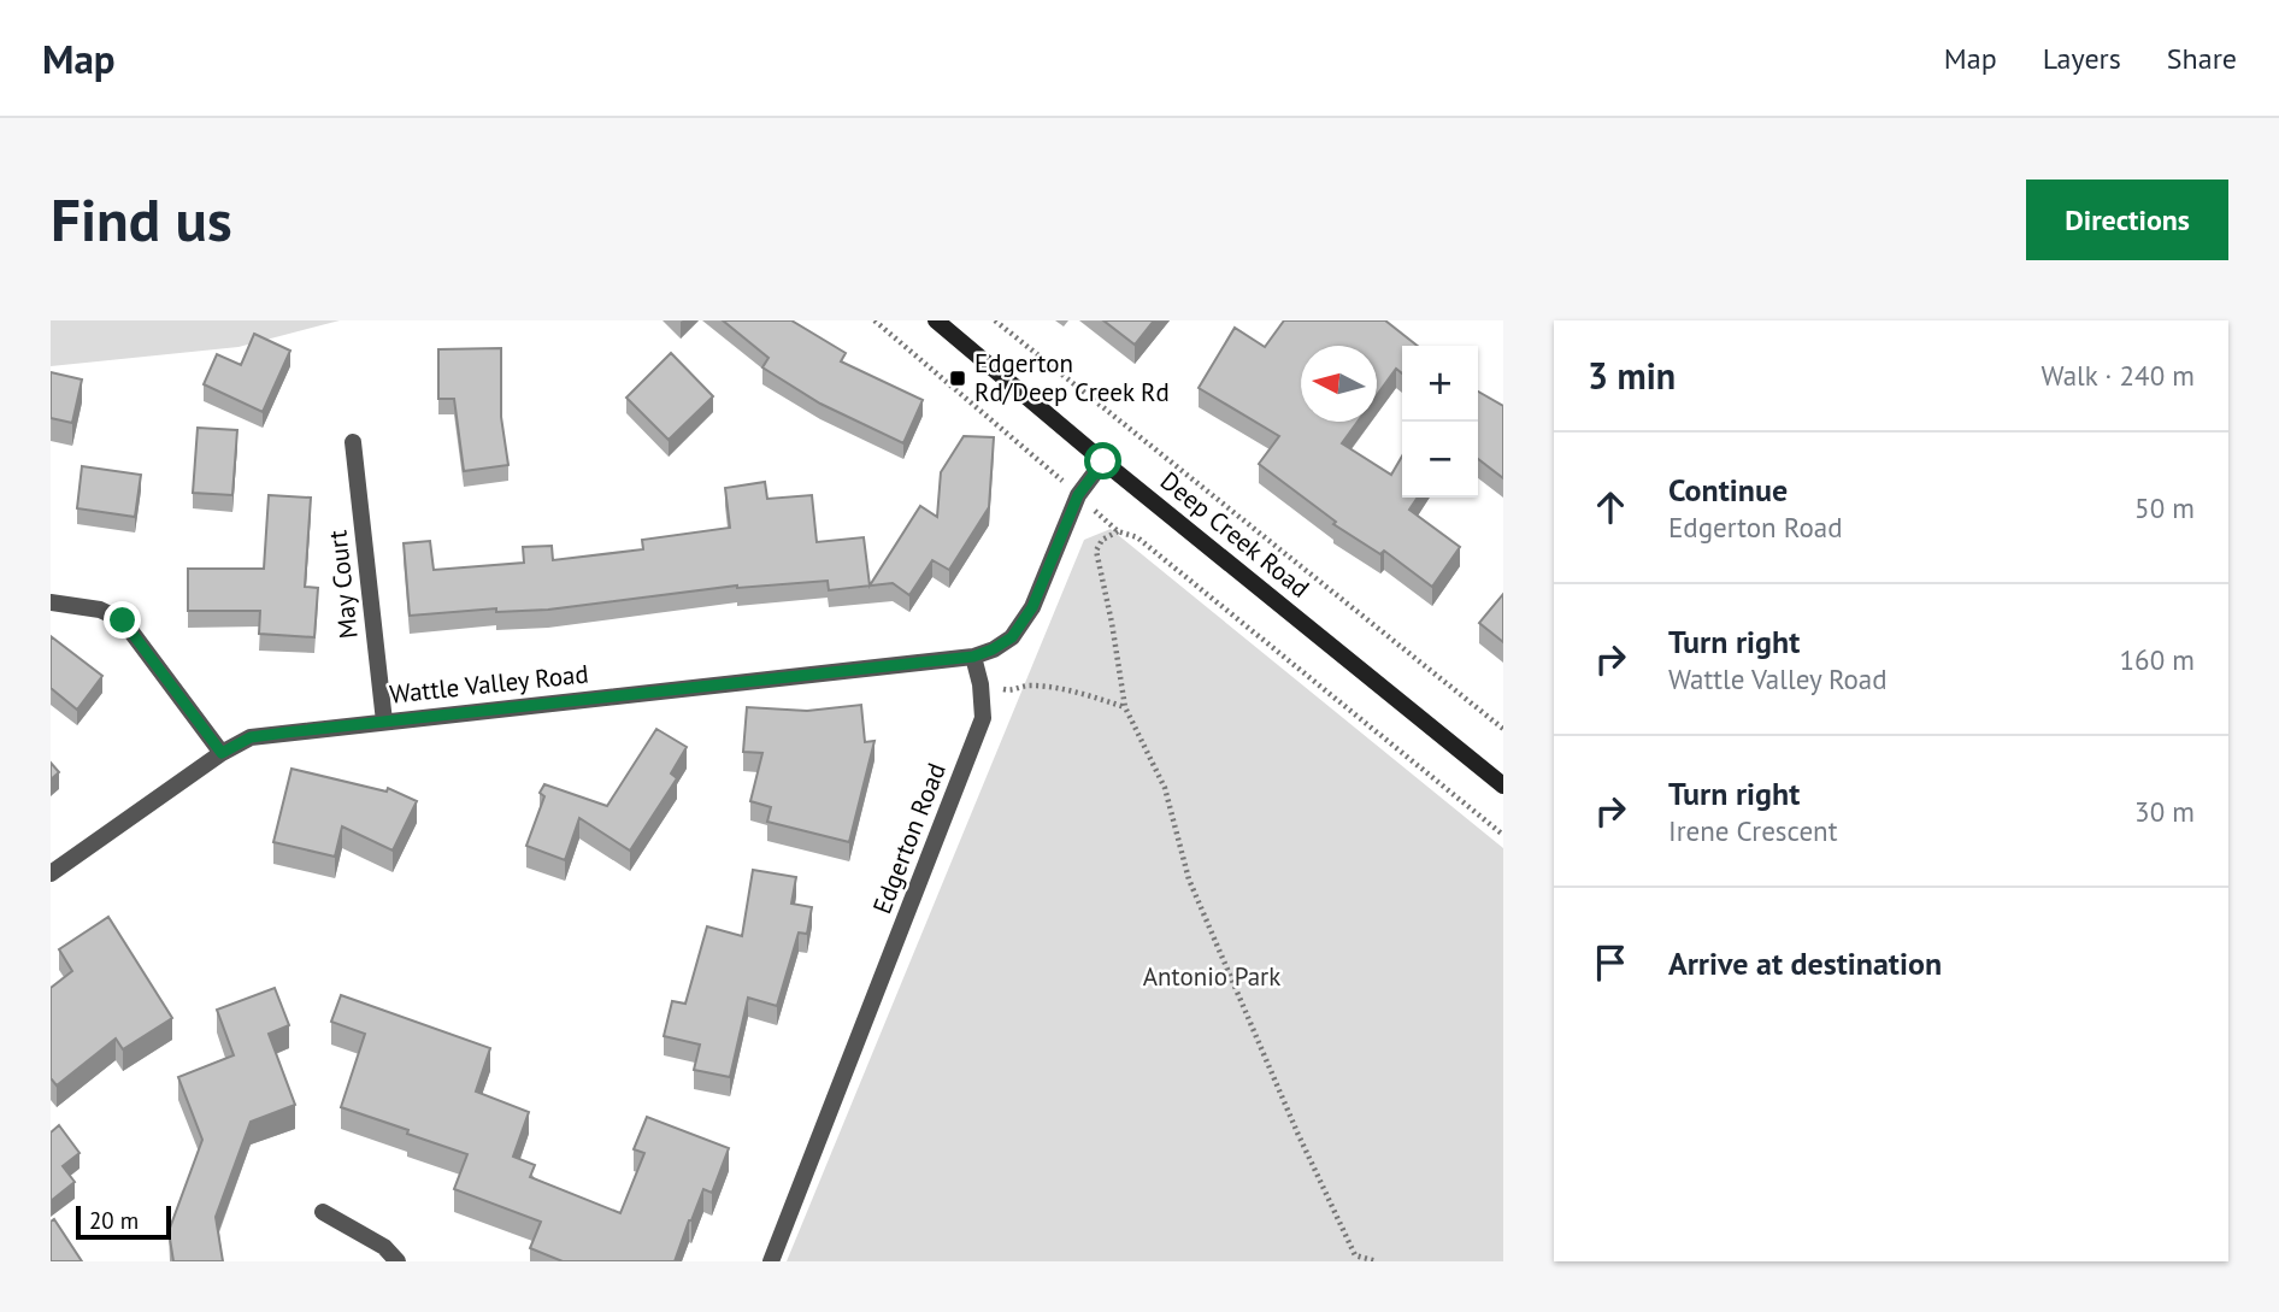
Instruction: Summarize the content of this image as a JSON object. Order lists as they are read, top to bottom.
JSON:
{
  "streets": {
    "main road": ["Deep Creek Road"],
    "street": ["May Court", "Wattle Valley Road", "Edgerton Road"]
  },
  "crossings": [
    ["May Court", "Wattle Valley Road"],
    ["Wattle Valley Road", "Edgerton Road"]
  ],
  "parks": ["Antonio Park"],
  "places": {
    "transit": ["Edgerton Rd/Deep Creek Rd"]
  },
  "scale_bar": "20 m",
  "north": "left",
  "page": {
    "header": "Map",
    "nav": ["Map", "Layers", "Share"],
    "buttons": "Directions",
    "title": "Find us",
    "heading": ["3 min", "Walk · 240 m"],
    "map_buttons": ["+", "−"],
    "list": [
      ["Continue", "Edgerton Road", "50 m"],
      ["Turn right", "Wattle Valley Road", "160 m"],
      ["Turn right", "Irene Crescent", "30 m"],
      "Arrive at destination"
    ],
    "scale": "20 m"
  }
}
